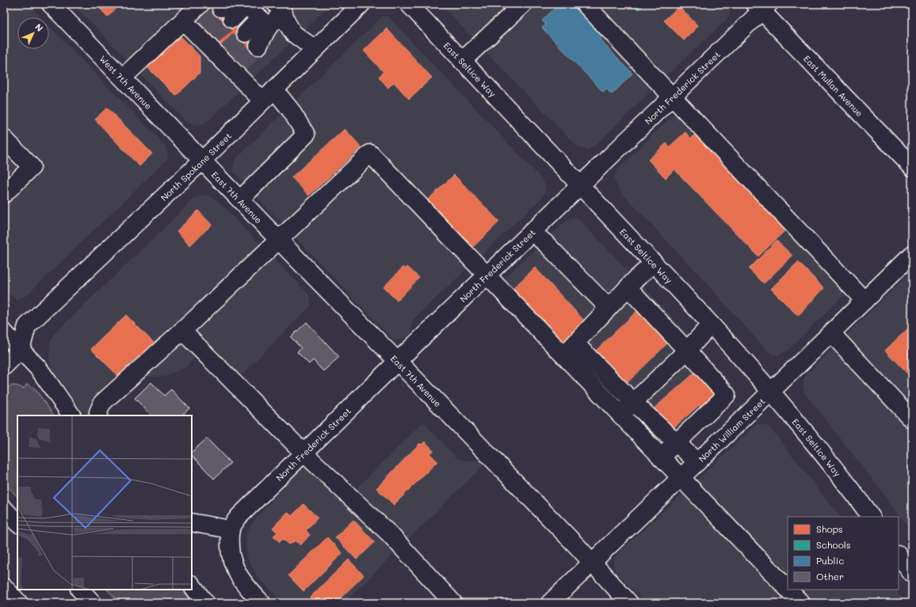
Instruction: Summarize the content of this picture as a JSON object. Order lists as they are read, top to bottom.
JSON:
{
  "streets": {
    "main road": [
      "East Seltice Way",
      "West 7th Avenue",
      "East Mullan Avenue",
      "North Frederick Street",
      "North Spokane Street",
      "East 7th Avenue",
      "North William Street"
    ]
  },
  "crossings": [
    ["East Seltice Way", "North Frederick Street"],
    ["East Seltice Way", "North William Street"],
    ["West 7th Avenue", "North Spokane Street"],
    ["West 7th Avenue", "East 7th Avenue"],
    ["East Mullan Avenue", "North Frederick Street"],
    ["North Frederick Street", "East 7th Avenue"],
    ["North Spokane Street", "East 7th Avenue"],
    ["East 7th Avenue", "North William Street"]
  ],
  "legend": [
    "Shops",
    "Schools",
    "Public",
    "Other"
  ],
  "north": "top right"
}
